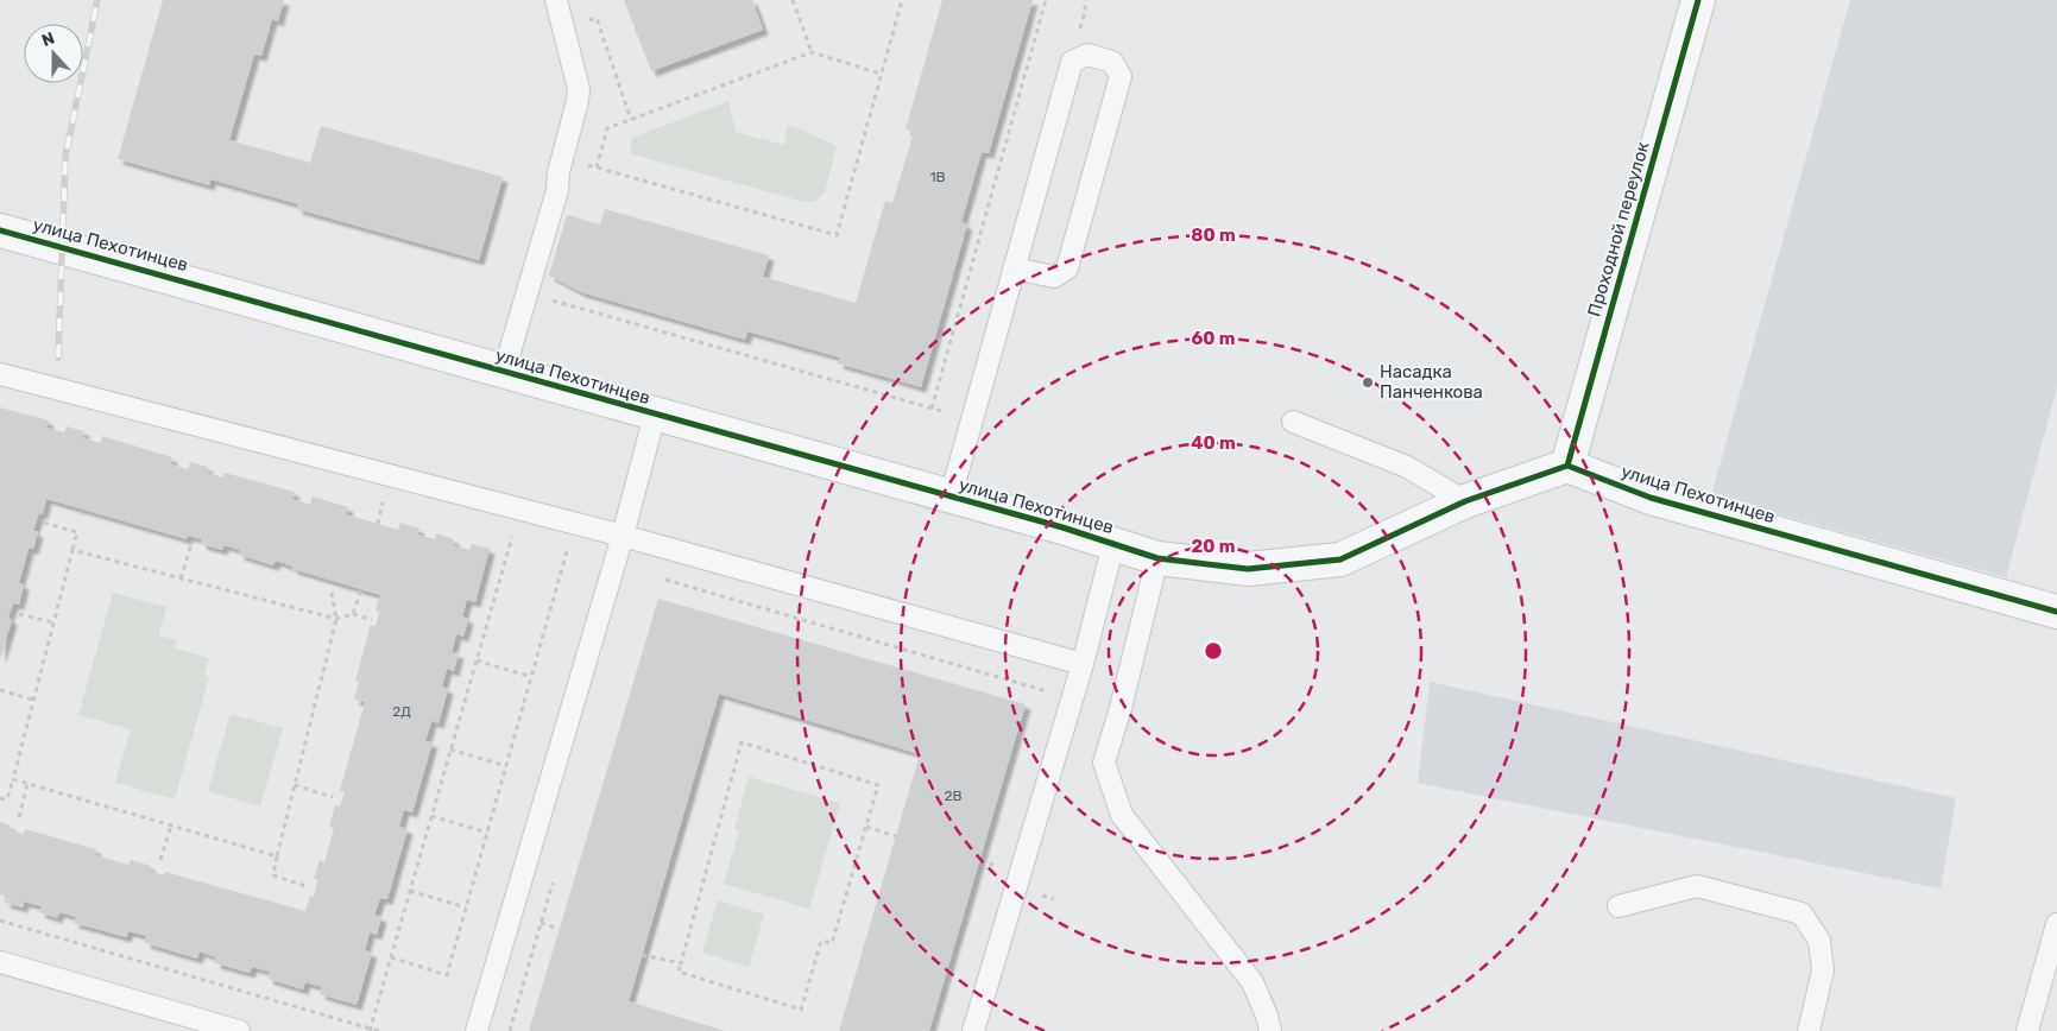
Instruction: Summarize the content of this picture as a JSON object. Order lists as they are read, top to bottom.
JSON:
{
  "streets": {
    "street": ["Проходной переулок", "улица Пехотинцев"]
  },
  "crossings": [
    ["Проходной переулок", "улица Пехотинцев"]
  ],
  "places": ["Насадка Панченкова"],
  "house_numbers": ["1В", "2Д", "2В"],
  "north": "top",
  "rings": [
    "80 m",
    "60 m",
    "40 m",
    "20 m"
  ]
}
